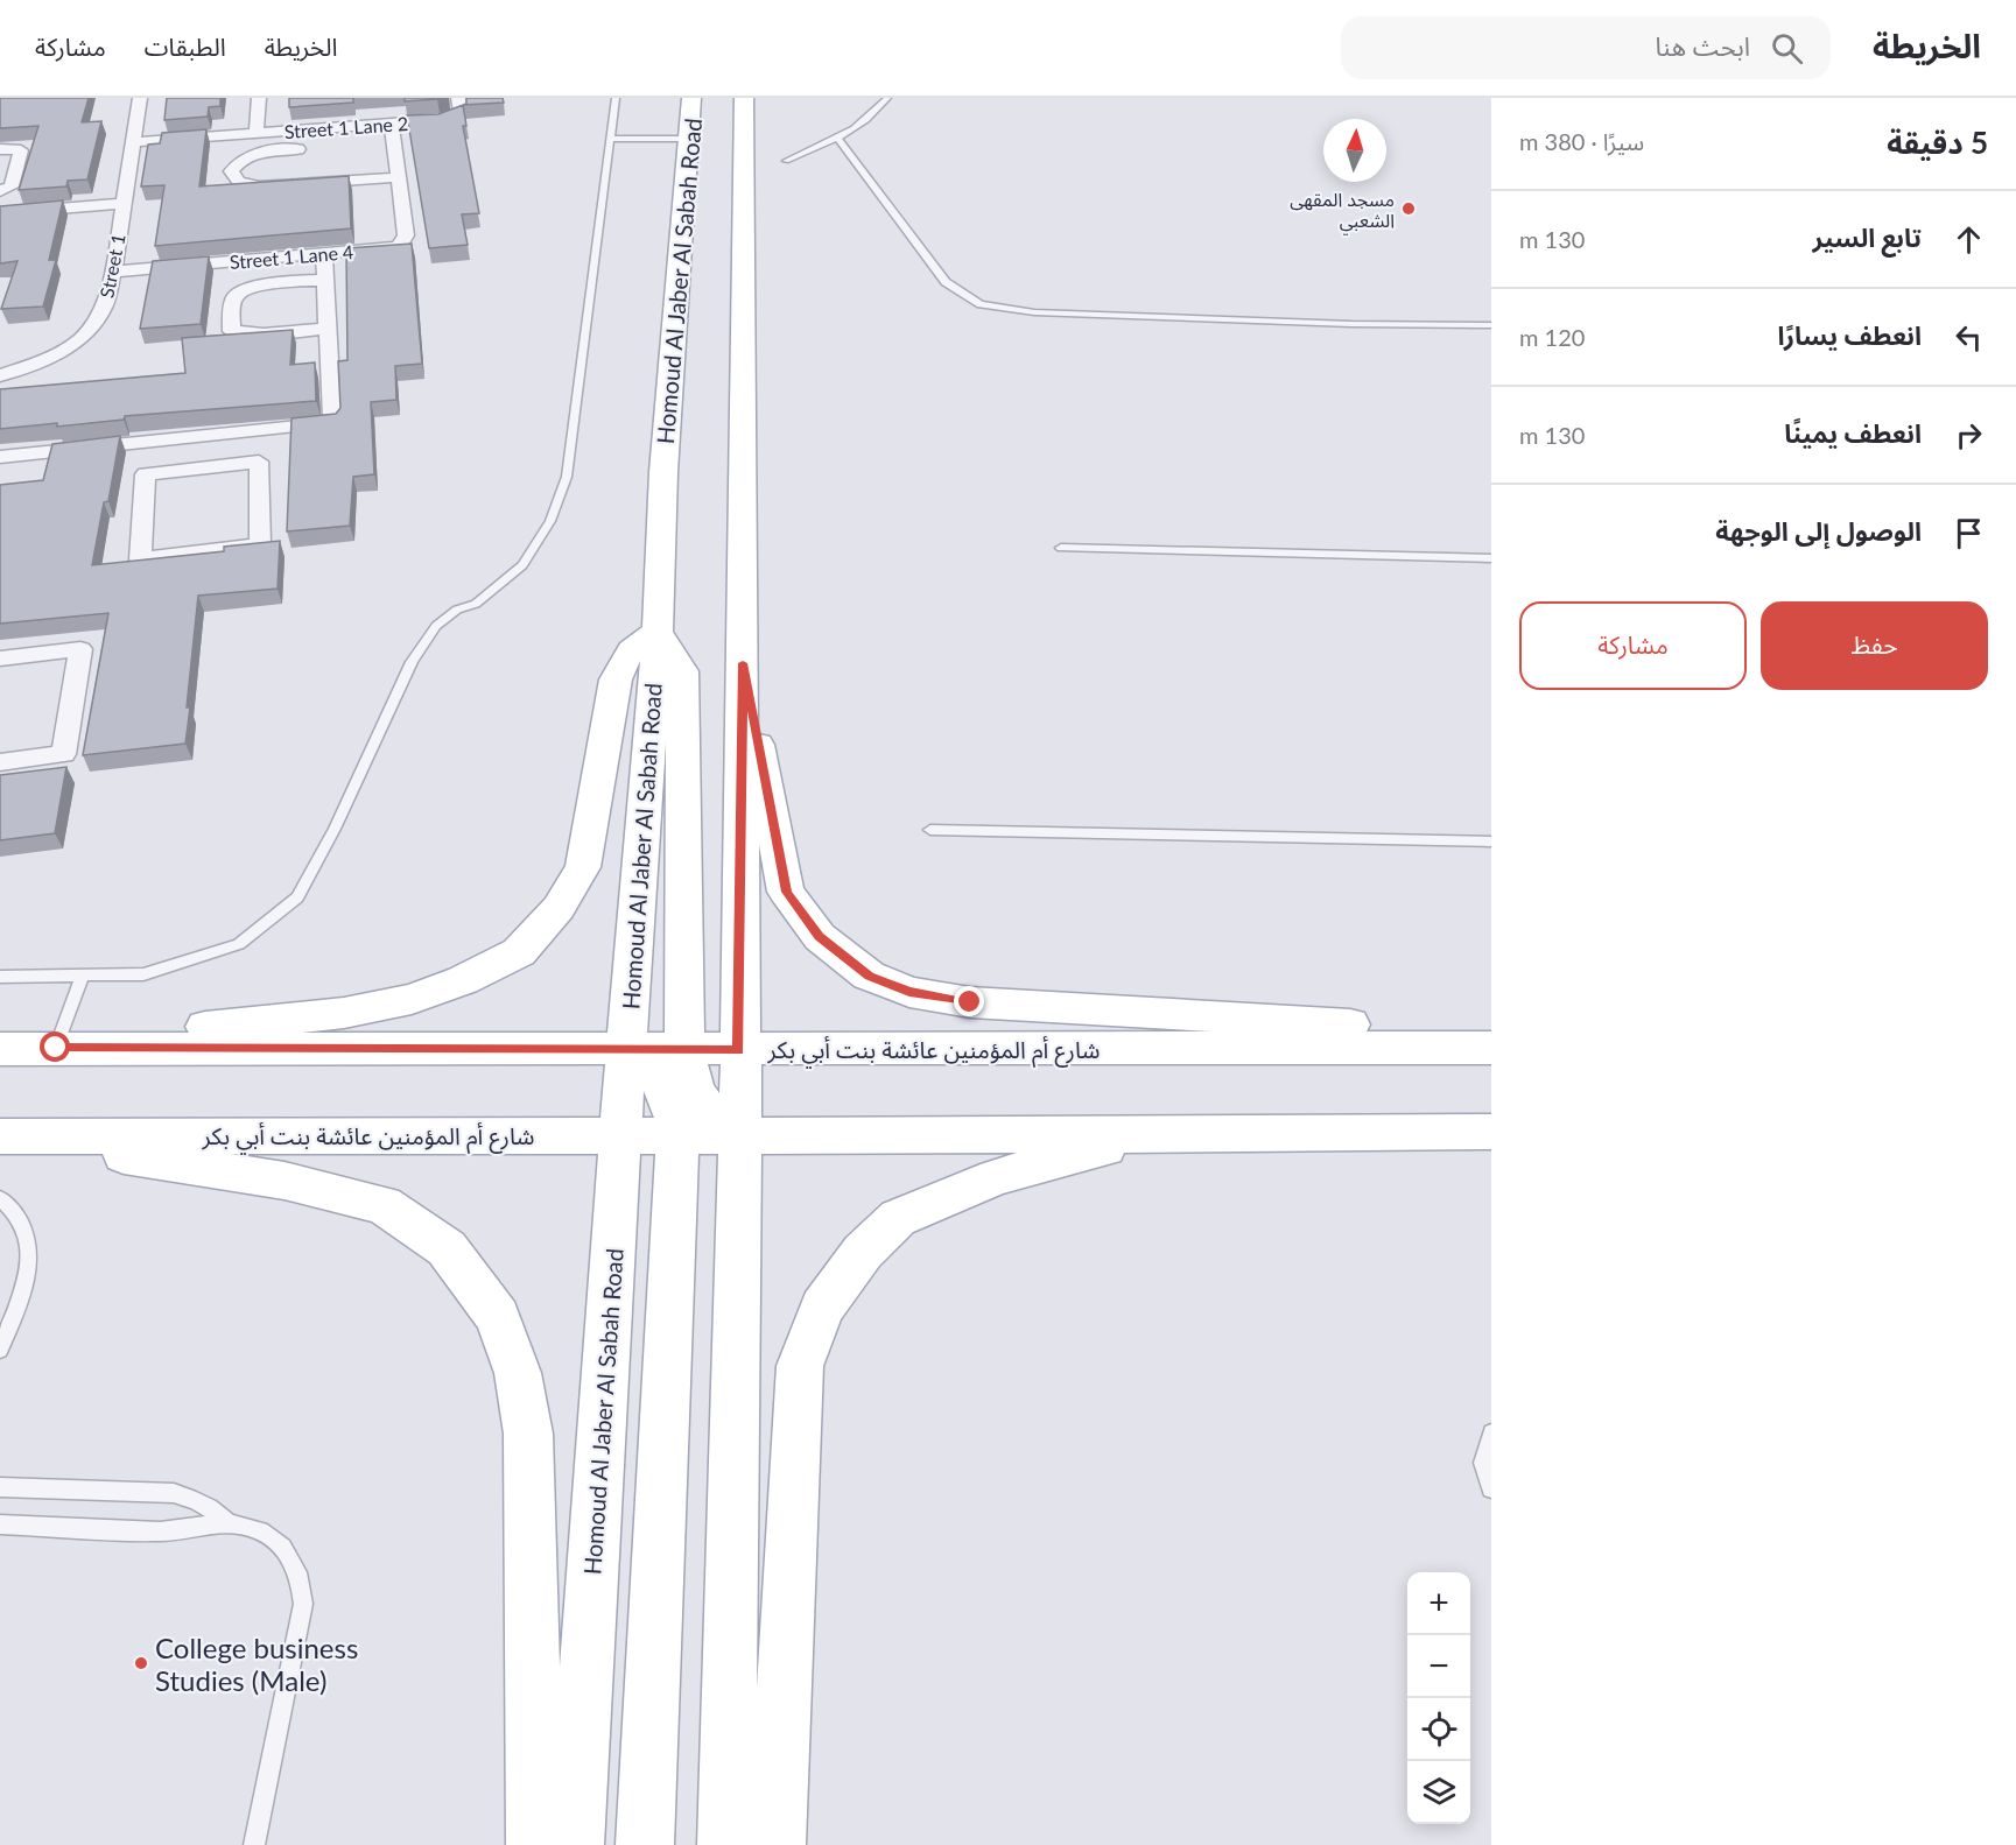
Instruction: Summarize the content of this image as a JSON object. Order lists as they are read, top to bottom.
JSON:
{
  "streets": {
    "main road": ["Homoud Al Jaber Al Sabah Road", "شارع أم المؤمنين عائشة بنت أبي بكر"],
    "street": ["Street 1 Lane 2", "Street 1 Lane 4", "Street 1"]
  },
  "crossings": [
    ["Street 1 Lane 2", "Street 1 Lane 4"],
    ["Street 1 Lane 2", "Street 1"],
    ["Street 1 Lane 4", "Street 1"],
    ["Homoud Al Jaber Al Sabah Road", "شارع أم المؤمنين عائشة بنت أبي بكر"]
  ],
  "places": ["مسجد المقهى الشعبي", "College business Studies (Male)"],
  "north": "top",
  "page": {
    "header": "الخريطة",
    "search": "ابحث هنا",
    "nav": ["الخريطة", "الطبقات", "مشاركة"],
    "heading": ["5 دقيقة", "سيرًا · 380 m"],
    "list": [
      ["تابع السير", "130 m"],
      ["انعطف يسارًا", "120 m"],
      ["انعطف يمينًا", "130 m"],
      "الوصول إلى الوجهة"
    ],
    "buttons": ["حفظ", "مشاركة"],
    "map_buttons": ["+", "−"]
  }
}
